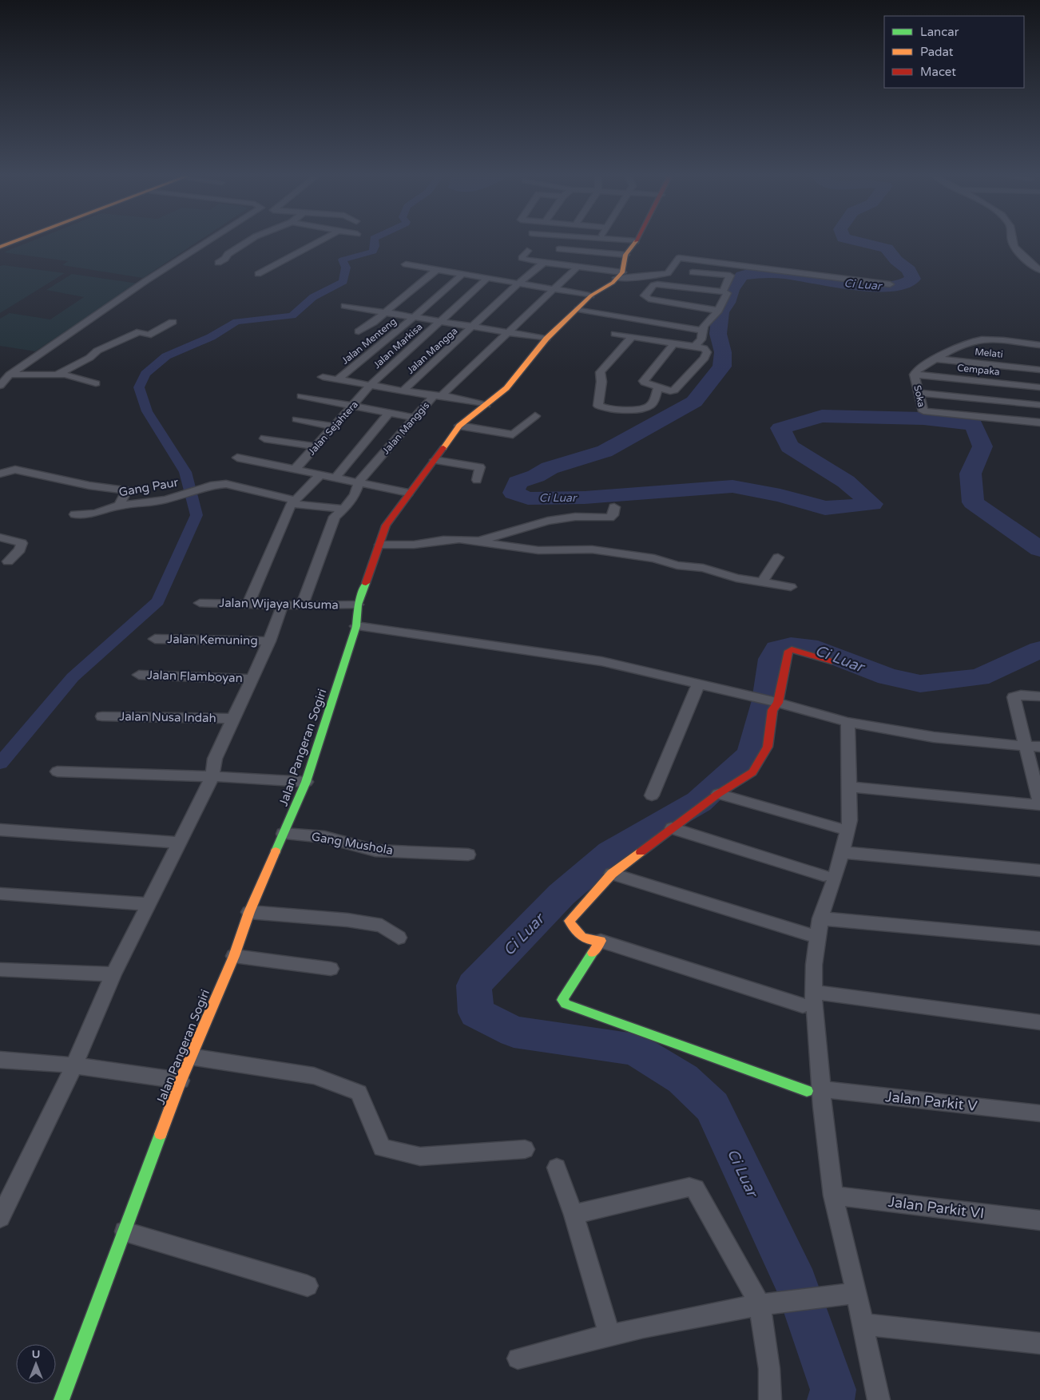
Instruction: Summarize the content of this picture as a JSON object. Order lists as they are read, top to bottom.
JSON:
{
  "streets": {
    "main road": ["Jalan Pangeran Sogiri"],
    "street": [
      "Jalan Menteng",
      "Jalan Markisa",
      "Jalan Mangga",
      "Melati",
      "Cempaka",
      "Soka",
      "Jalan Sejahtera",
      "Jalan Manggis",
      "Gang Paur",
      "Jalan Wijaya Kusuma",
      "Jalan Kemuning",
      "Jalan Flamboyan",
      "Jalan Nusa Indah",
      "Gang Mushola",
      "Jalan Parkit V",
      "Jalan Parkit VI"
    ]
  },
  "crossings": [
    ["Jalan Menteng", "Jalan Sejahtera"],
    ["Jalan Markisa", "Jalan Sejahtera"],
    ["Jalan Mangga", "Jalan Sejahtera"],
    ["Melati", "Soka"],
    ["Cempaka", "Soka"],
    ["Jalan Sejahtera", "Jalan Manggis"],
    ["Jalan Sejahtera", "Jalan Pangeran Sogiri"],
    ["Jalan Manggis", "Jalan Wijaya Kusuma"],
    ["Jalan Wijaya Kusuma", "Jalan Pangeran Sogiri"],
    ["Jalan Pangeran Sogiri", "Gang Mushola"]
  ],
  "water": ["Ci Luar"],
  "legend": ["Lancar", "Padat", "Macet"],
  "north": "top"
}
